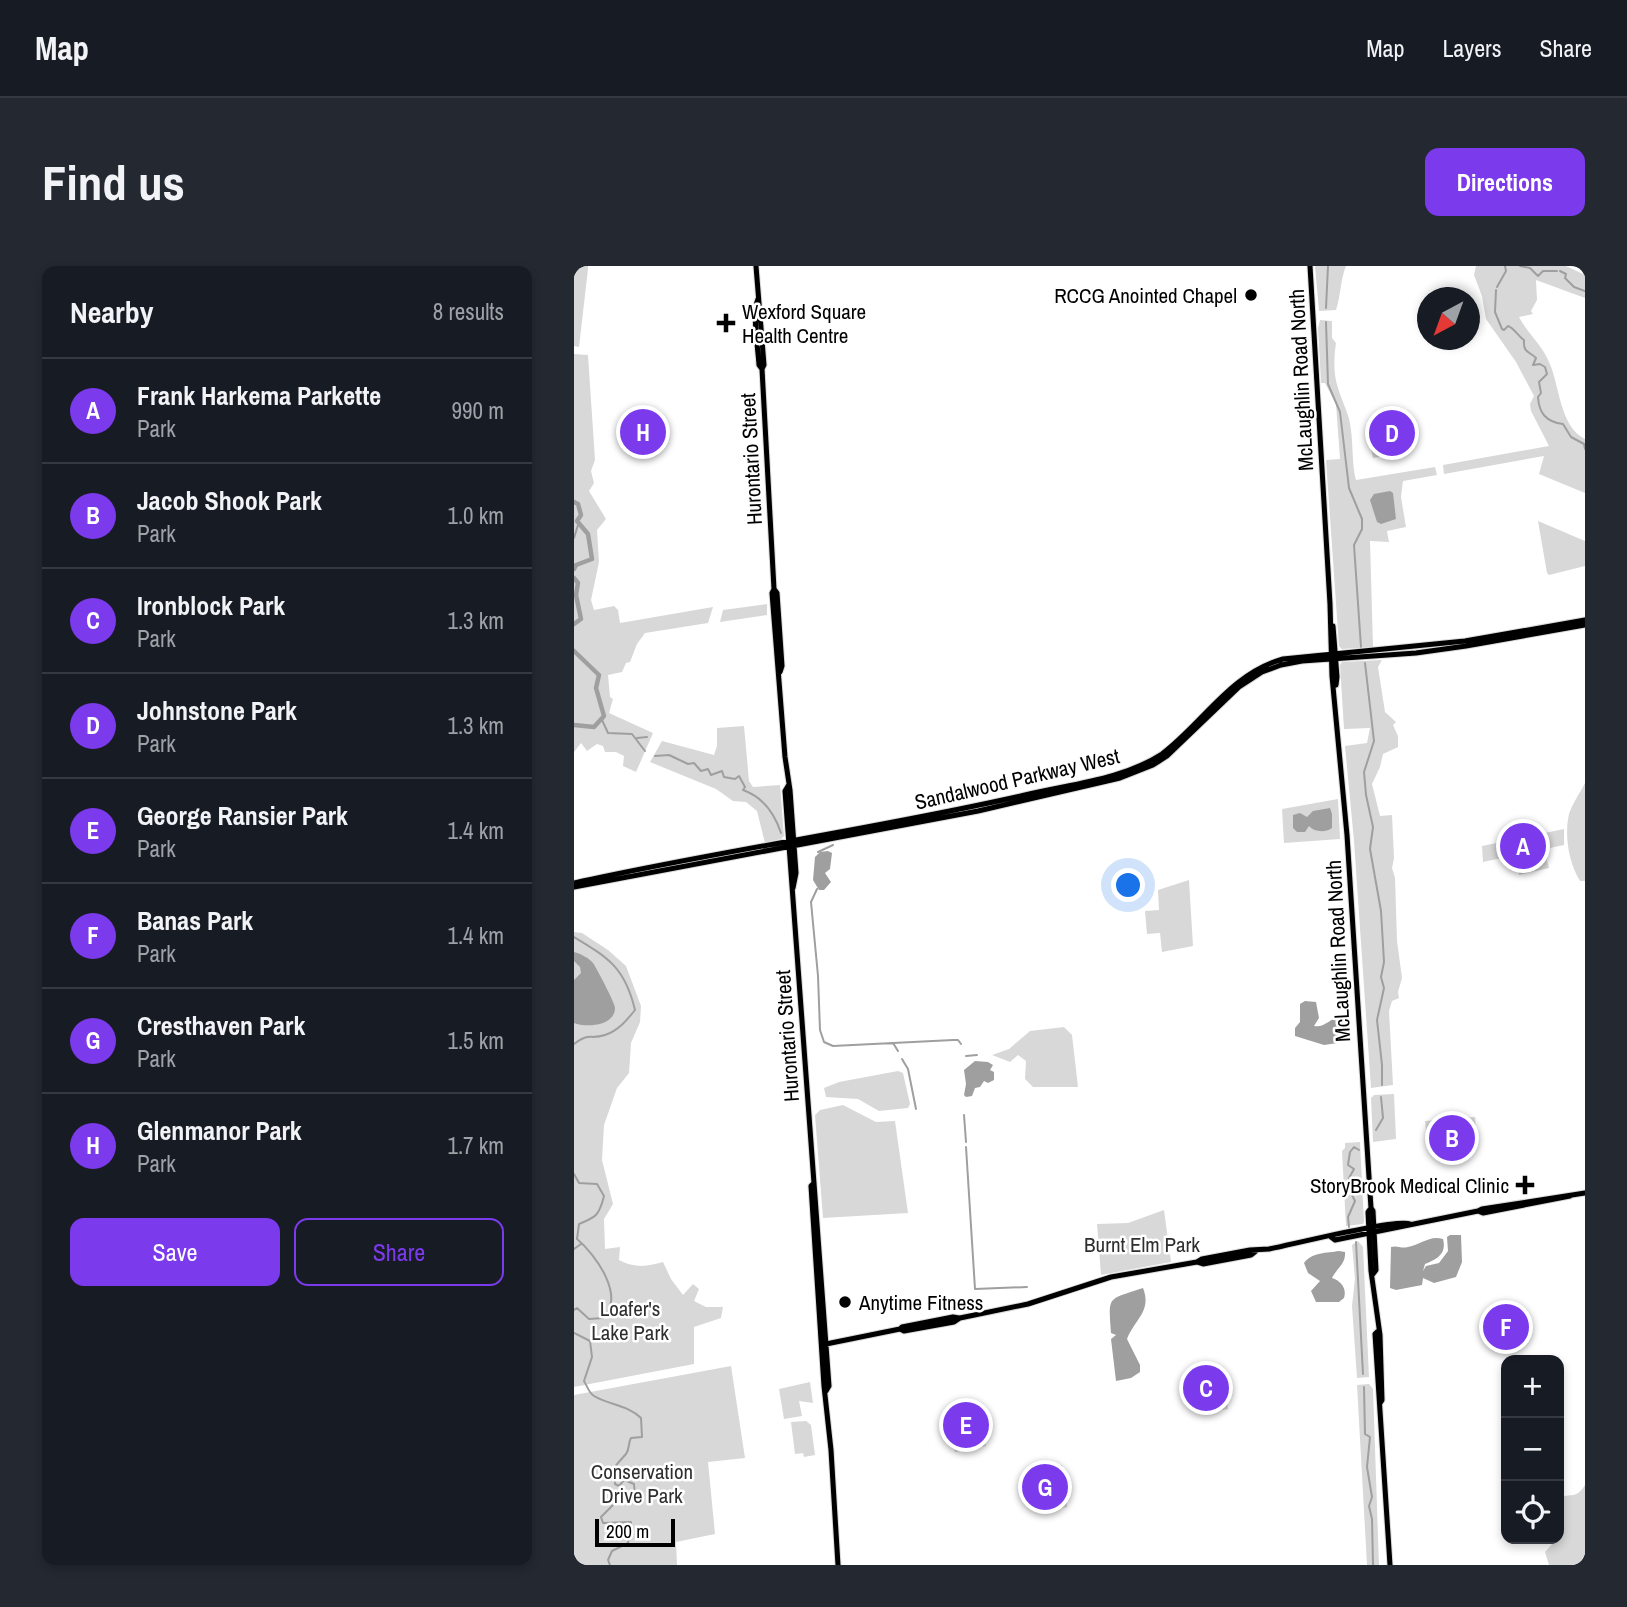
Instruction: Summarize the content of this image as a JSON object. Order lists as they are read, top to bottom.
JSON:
{
  "streets": {
    "main road": ["McLaughlin Road North", "Hurontario Street", "Sandalwood Parkway West"]
  },
  "crossings": [
    ["McLaughlin Road North", "Sandalwood Parkway West"],
    ["Hurontario Street", "Sandalwood Parkway West"]
  ],
  "parks": ["Burnt Elm Park", "Loafer's Lake Park", "Conservation Drive Park"],
  "places": {
    "other": ["RCCG Anointed Chapel", "Anytime Fitness"],
    "health": ["Wexford Square Health Centre", "StoryBrook Medical Clinic"]
  },
  "scale_bar": "200 m",
  "north": "bottom left",
  "page": {
    "header": "Map",
    "nav": ["Map", "Layers", "Share"],
    "buttons": [
      "Directions",
      ["Save", "Share"]
    ],
    "title": "Find us",
    "heading": ["Nearby", "8 results"],
    "list": [
      {
        "mark": "A",
        "name": "Frank Harkema Parkette",
        "note": "Park",
        "value": "990 m"
      },
      {
        "mark": "B",
        "name": "Jacob Shook Park",
        "note": "Park",
        "value": "1.0 km"
      },
      {
        "mark": "C",
        "name": "Ironblock Park",
        "note": "Park",
        "value": "1.3 km"
      },
      {
        "mark": "D",
        "name": "Johnstone Park",
        "note": "Park",
        "value": "1.3 km"
      },
      {
        "mark": "E",
        "name": "George Ransier Park",
        "note": "Park",
        "value": "1.4 km"
      },
      {
        "mark": "F",
        "name": "Banas Park",
        "note": "Park",
        "value": "1.4 km"
      },
      {
        "mark": "G",
        "name": "Cresthaven Park",
        "note": "Park",
        "value": "1.5 km"
      },
      {
        "mark": "H",
        "name": "Glenmanor Park",
        "note": "Park",
        "value": "1.7 km"
      }
    ],
    "pins": [
      "H",
      "D",
      "A",
      "B",
      "F",
      "C",
      "E",
      "G"
    ],
    "map_buttons": ["+", "−"],
    "scale": "200 m"
  }
}
